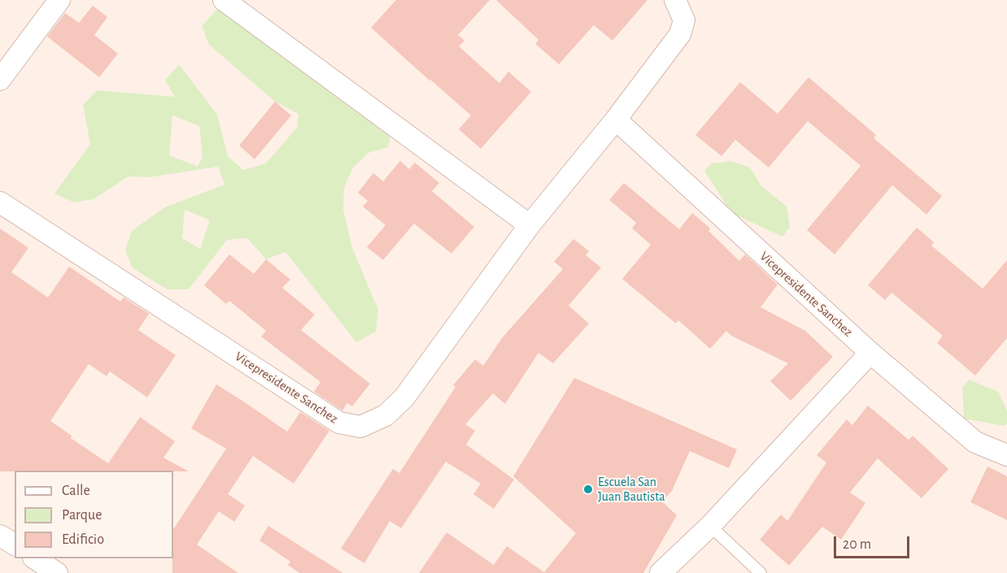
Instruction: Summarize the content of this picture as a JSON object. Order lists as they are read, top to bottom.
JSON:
{
  "streets": {
    "street": ["Vicepresidente Sanchez"]
  },
  "places": ["Escuela San Juan Bautista"],
  "legend": ["Calle", "Parque", "Edificio"],
  "scale_bar": "20 m"
}
